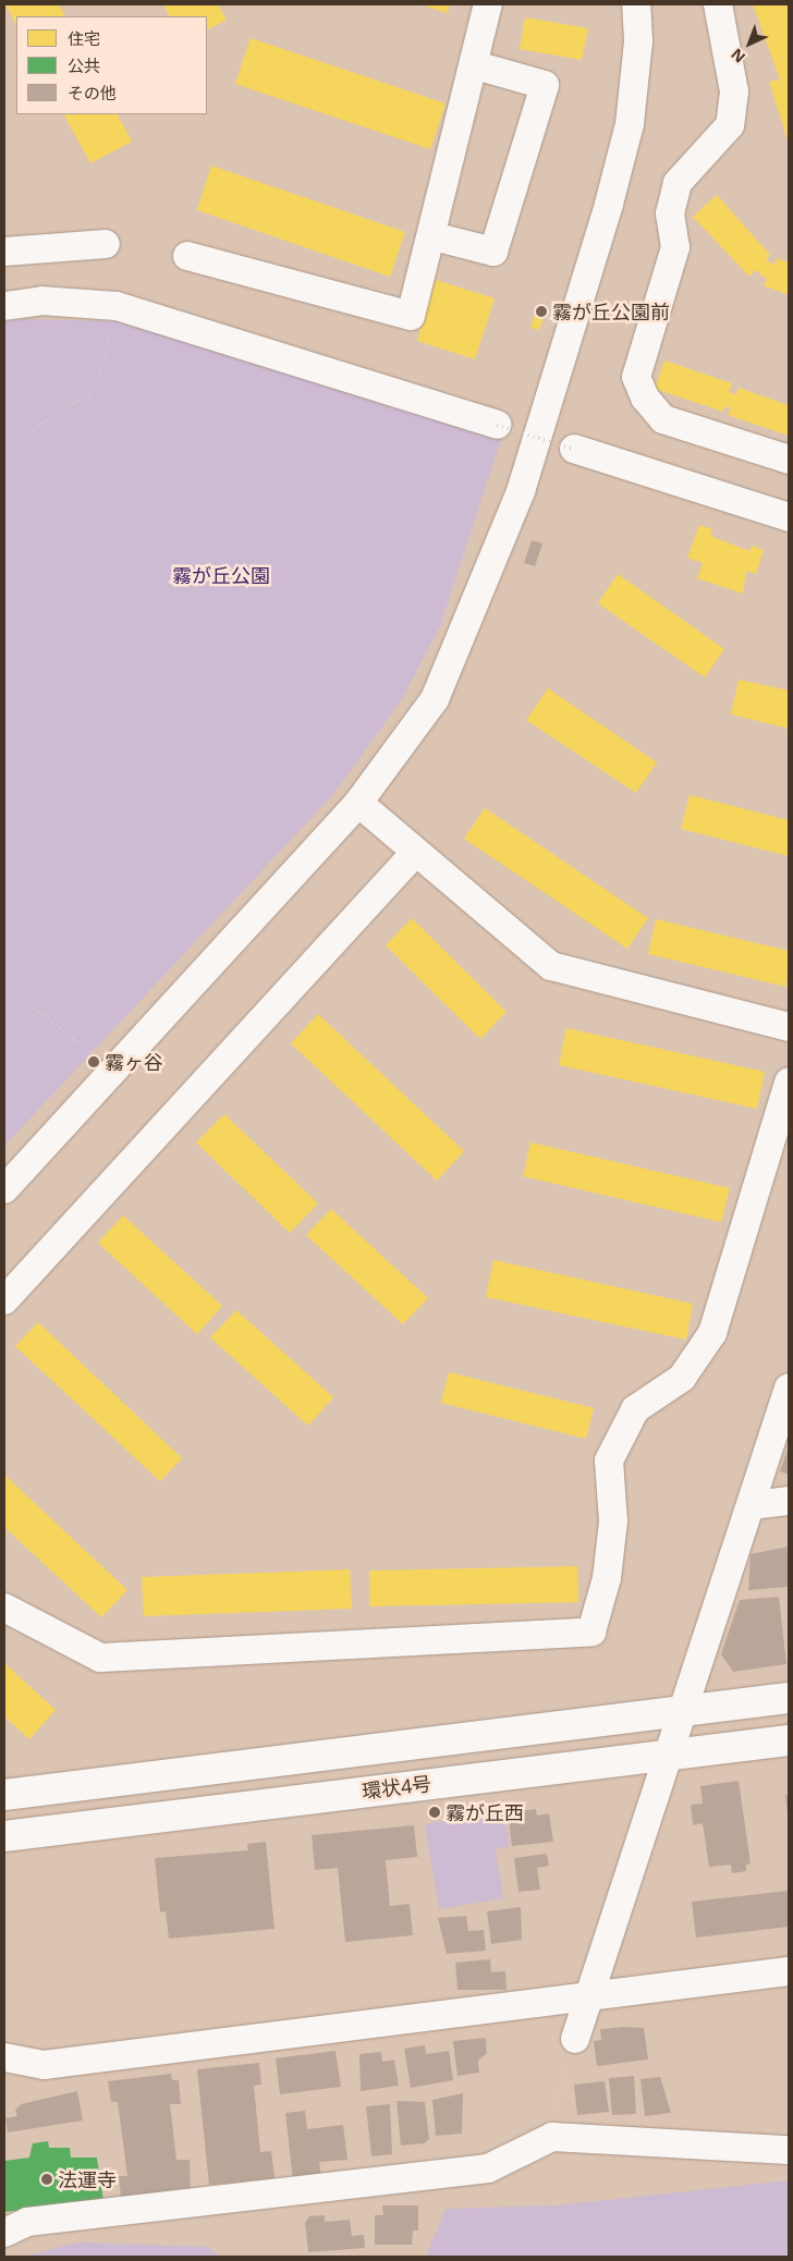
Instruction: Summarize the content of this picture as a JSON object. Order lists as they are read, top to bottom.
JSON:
{
  "streets": {
    "main road": ["環状4号"]
  },
  "parks": ["霧が丘公園"],
  "places": [
    "霧が丘公園前",
    "霧ヶ谷",
    "霧が丘西",
    "法運寺"
  ],
  "legend": ["住宅", "公共", "その他"],
  "north": "bottom left"
}
